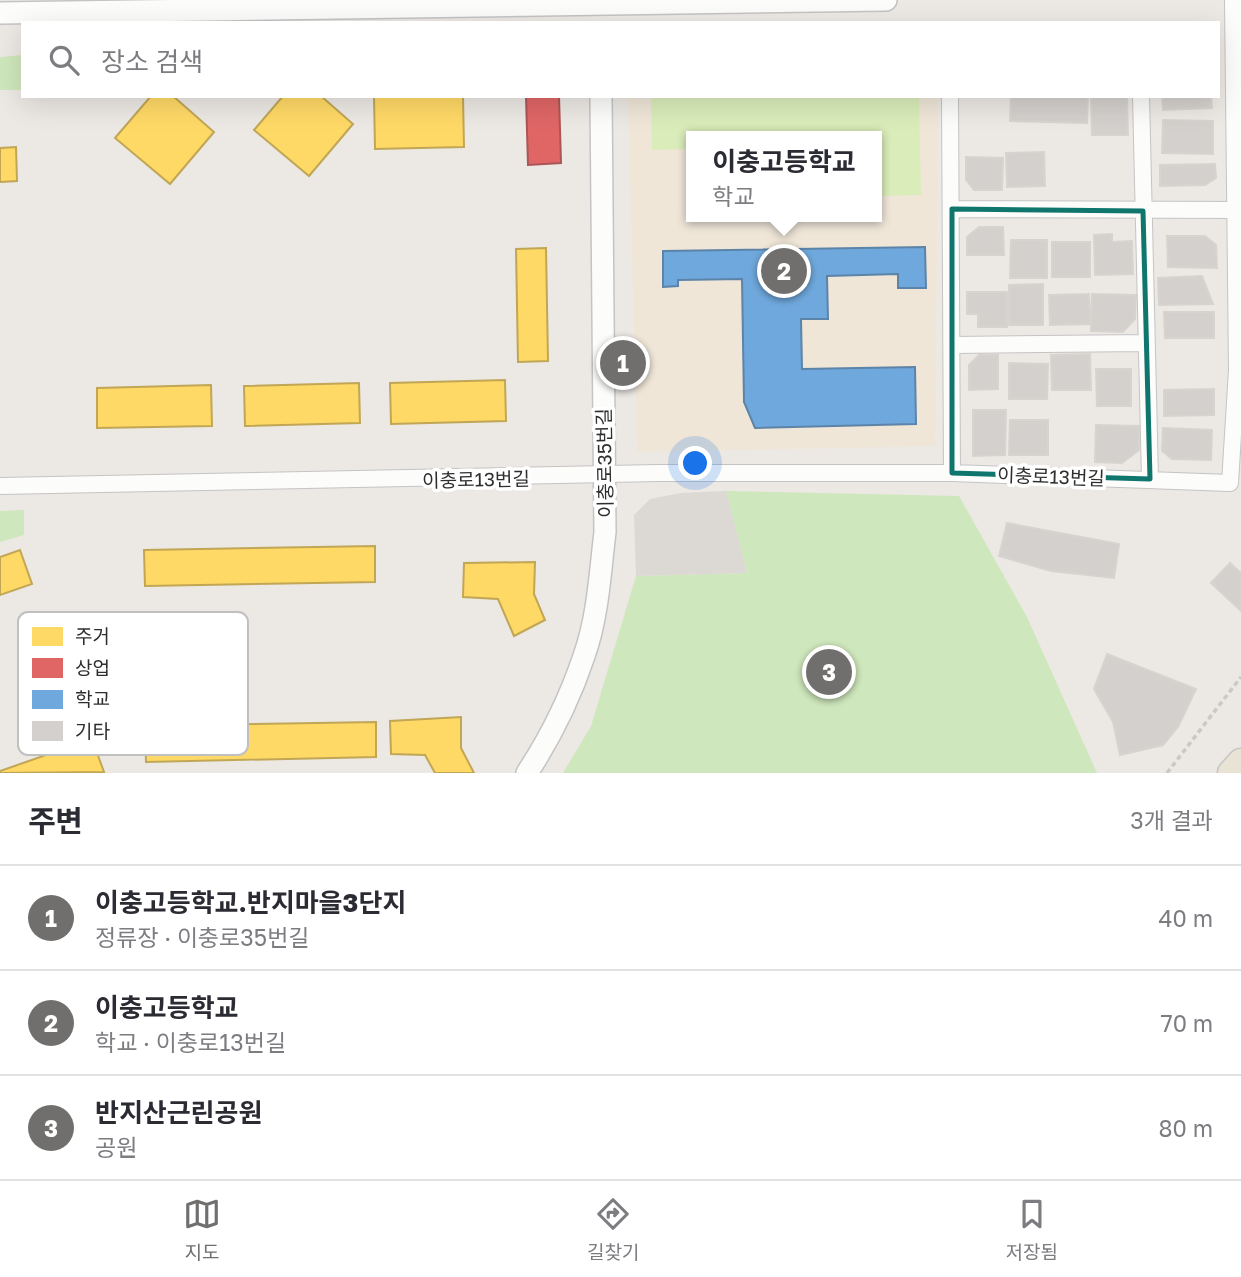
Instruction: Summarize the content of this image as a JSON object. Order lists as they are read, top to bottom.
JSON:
{
  "streets": {
    "street": ["이충로35번길", "이충로13번길"]
  },
  "crossings": [
    ["이충로35번길", "이충로13번길"]
  ],
  "legend": [
    "주거",
    "상업",
    "학교",
    "기타"
  ],
  "page": {
    "search": "장소 검색",
    "popup": ["이충고등학교", "학교"],
    "pins": ["2", "1", "3"],
    "heading": ["주변", "3개 결과"],
    "list": [
      {
        "mark": "1",
        "name": "이충고등학교.반지마을3단지",
        "note": "정류장 · 이충로35번길",
        "value": "40 m"
      },
      {
        "mark": "2",
        "name": "이충고등학교",
        "note": "학교 · 이충로13번길",
        "value": "70 m"
      },
      {
        "mark": "3",
        "name": "반지산근린공원",
        "note": "공원",
        "value": "80 m"
      }
    ],
    "nav": ["지도", "길찾기", "저장됨"]
  }
}
